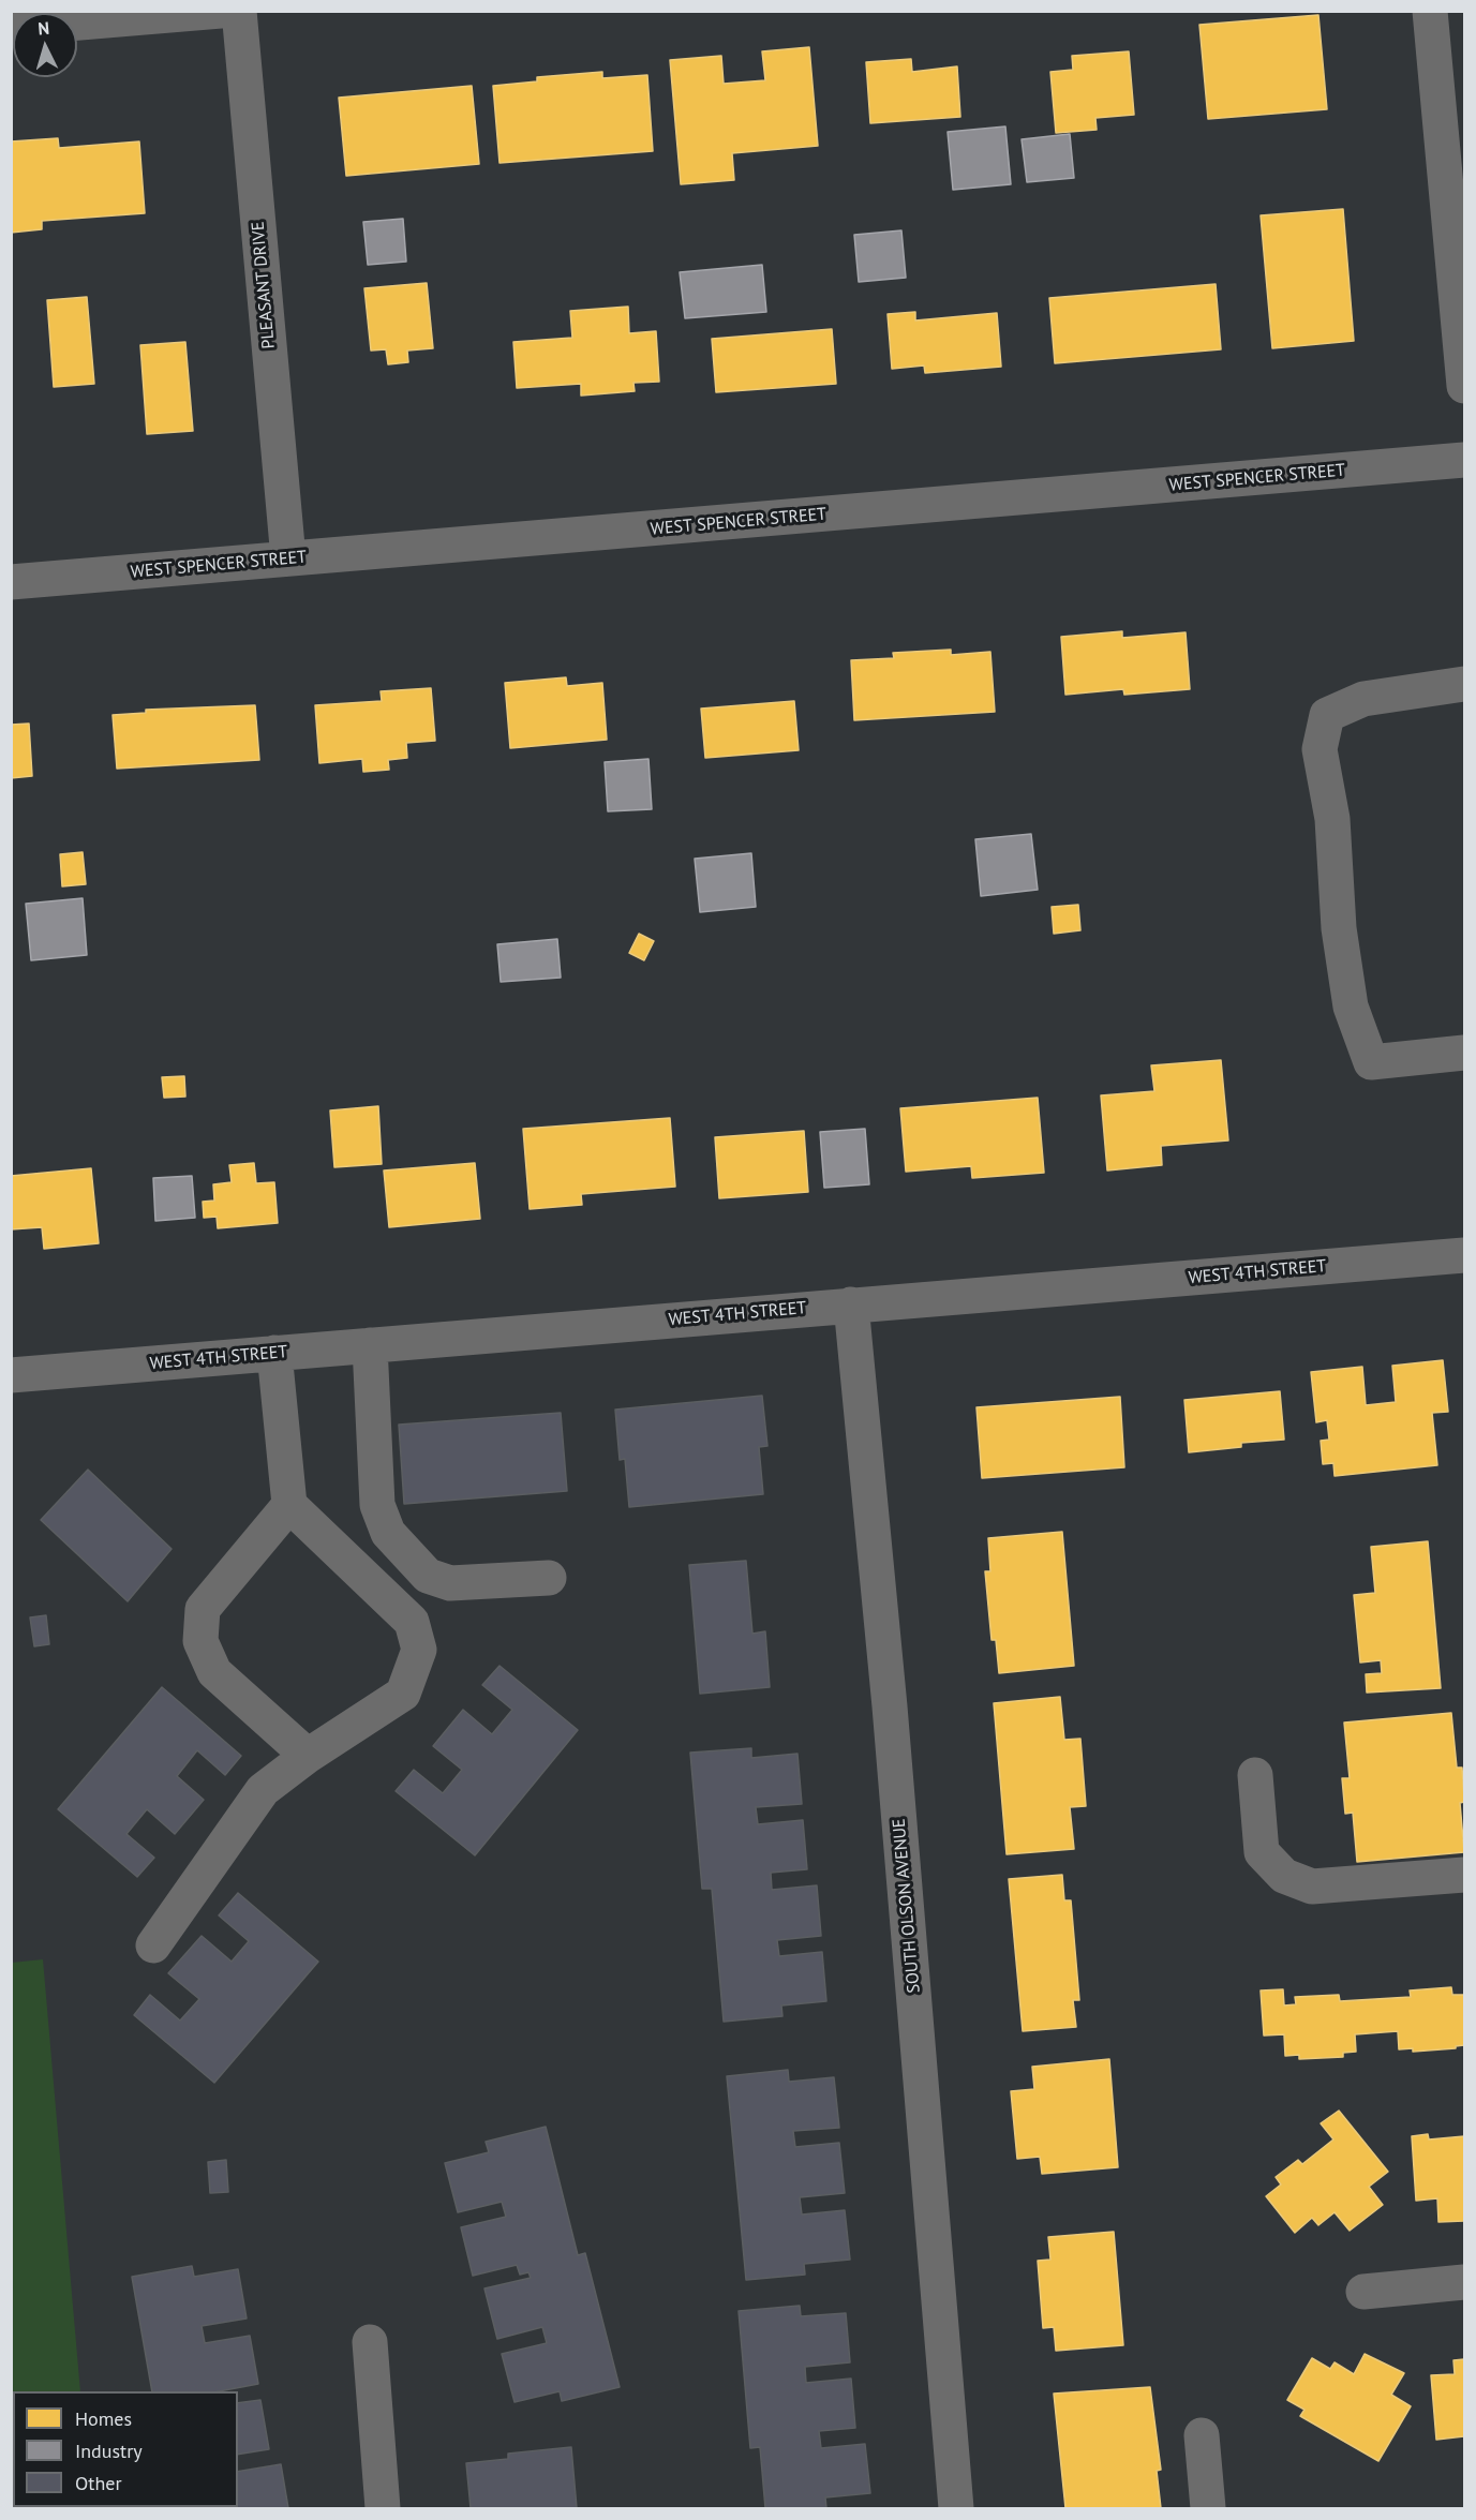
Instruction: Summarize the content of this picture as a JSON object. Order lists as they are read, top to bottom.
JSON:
{
  "streets": {
    "street": [
      "PLEASANT DRIVE",
      "WEST SPENCER STREET",
      "WEST 4TH STREET",
      "SOUTH OLSON AVENUE"
    ]
  },
  "crossings": [
    ["PLEASANT DRIVE", "WEST SPENCER STREET"],
    ["WEST 4TH STREET", "SOUTH OLSON AVENUE"]
  ],
  "legend": ["Homes", "Industry", "Other"],
  "north": "top"
}
